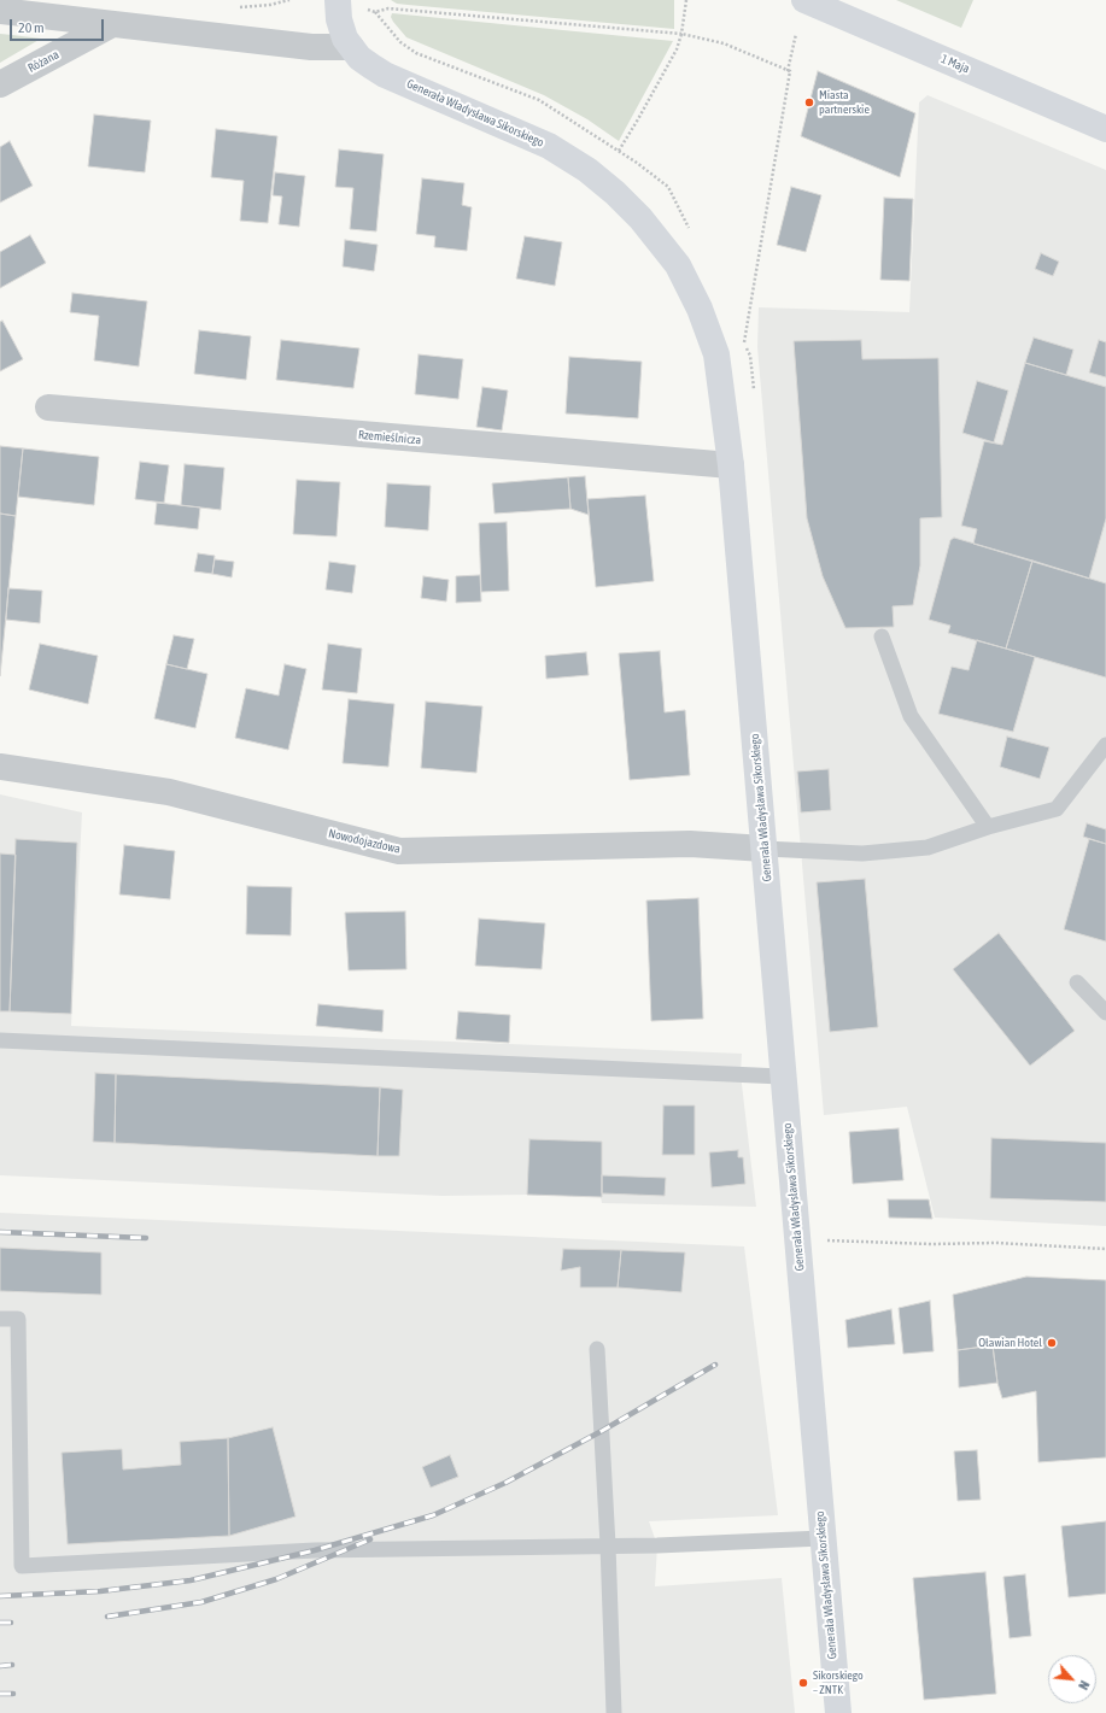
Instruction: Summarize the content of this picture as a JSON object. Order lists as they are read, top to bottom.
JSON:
{
  "streets": {
    "street": [
      "Różana",
      "1 Maja",
      "Generała Władysława Sikorskiego",
      "Rzemieślnicza",
      "Nowodojazdowa"
    ]
  },
  "crossings": [
    ["Generała Władysława Sikorskiego", "Rzemieślnicza"],
    ["Generała Władysława Sikorskiego", "Nowodojazdowa"]
  ],
  "places": ["Miasta partnerskie", "Oławian Hotel", "Sikorskiego – ZNTK"],
  "scale_bar": "20 m",
  "north": "bottom right"
}
